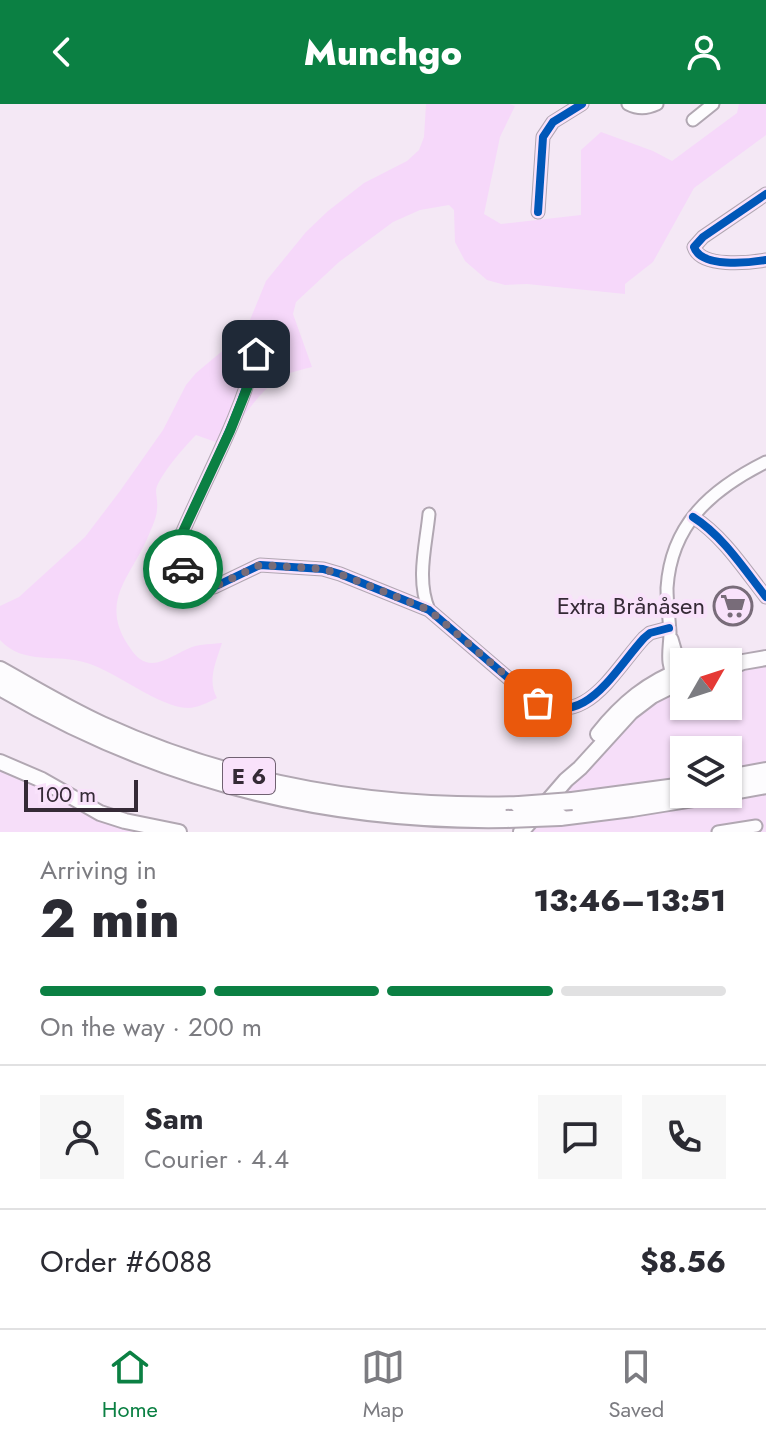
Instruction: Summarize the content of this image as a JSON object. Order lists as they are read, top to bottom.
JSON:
{
  "streets": {
    "highway": ["E 6"]
  },
  "places": {
    "supermarket": ["Extra Brånåsen"]
  },
  "scale_bar": "100 m",
  "north": "top right",
  "page": {
    "header": "Munchgo",
    "scale": "100 m",
    "heading": ["2 min", "Arriving in", "13:46–13:51"],
    "panel": [
      "Sam",
      "Courier · 4.4",
      "Order #6088",
      "$8.56"
    ],
    "bar": "On the way · 200 m",
    "tabs": ["Home", "Map", "Saved"]
  }
}
